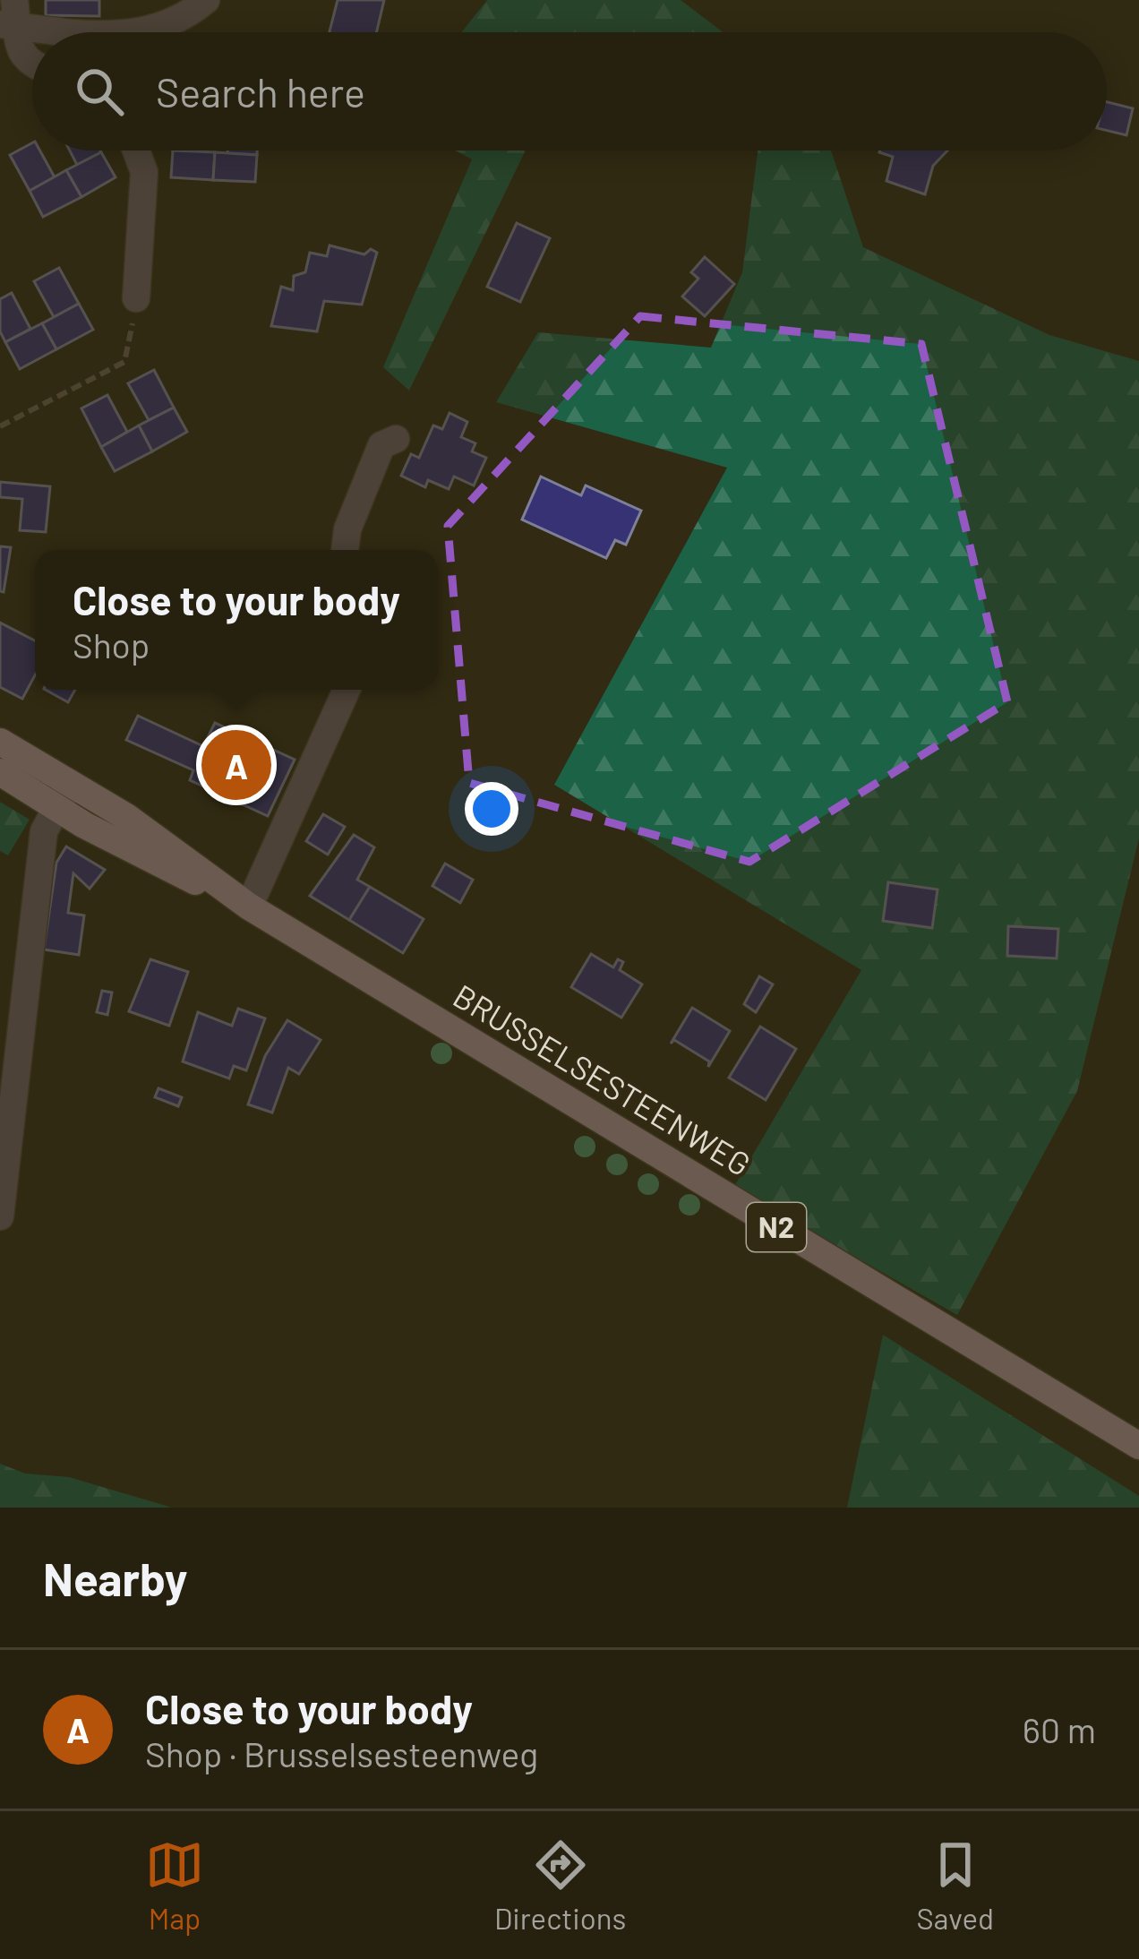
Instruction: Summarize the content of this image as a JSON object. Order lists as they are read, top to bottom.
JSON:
{
  "streets": {
    "main road": ["BRUSSELSESTEENWEG", "N2"]
  },
  "page": {
    "search": "Search here",
    "popup": ["Close to your body", "Shop"],
    "pins": "A",
    "heading": "Nearby",
    "list": [
      {
        "mark": "A",
        "name": "Close to your body",
        "note": "Shop · Brusselsesteenweg",
        "value": "60 m"
      }
    ],
    "nav": ["Map", "Directions", "Saved"]
  }
}
